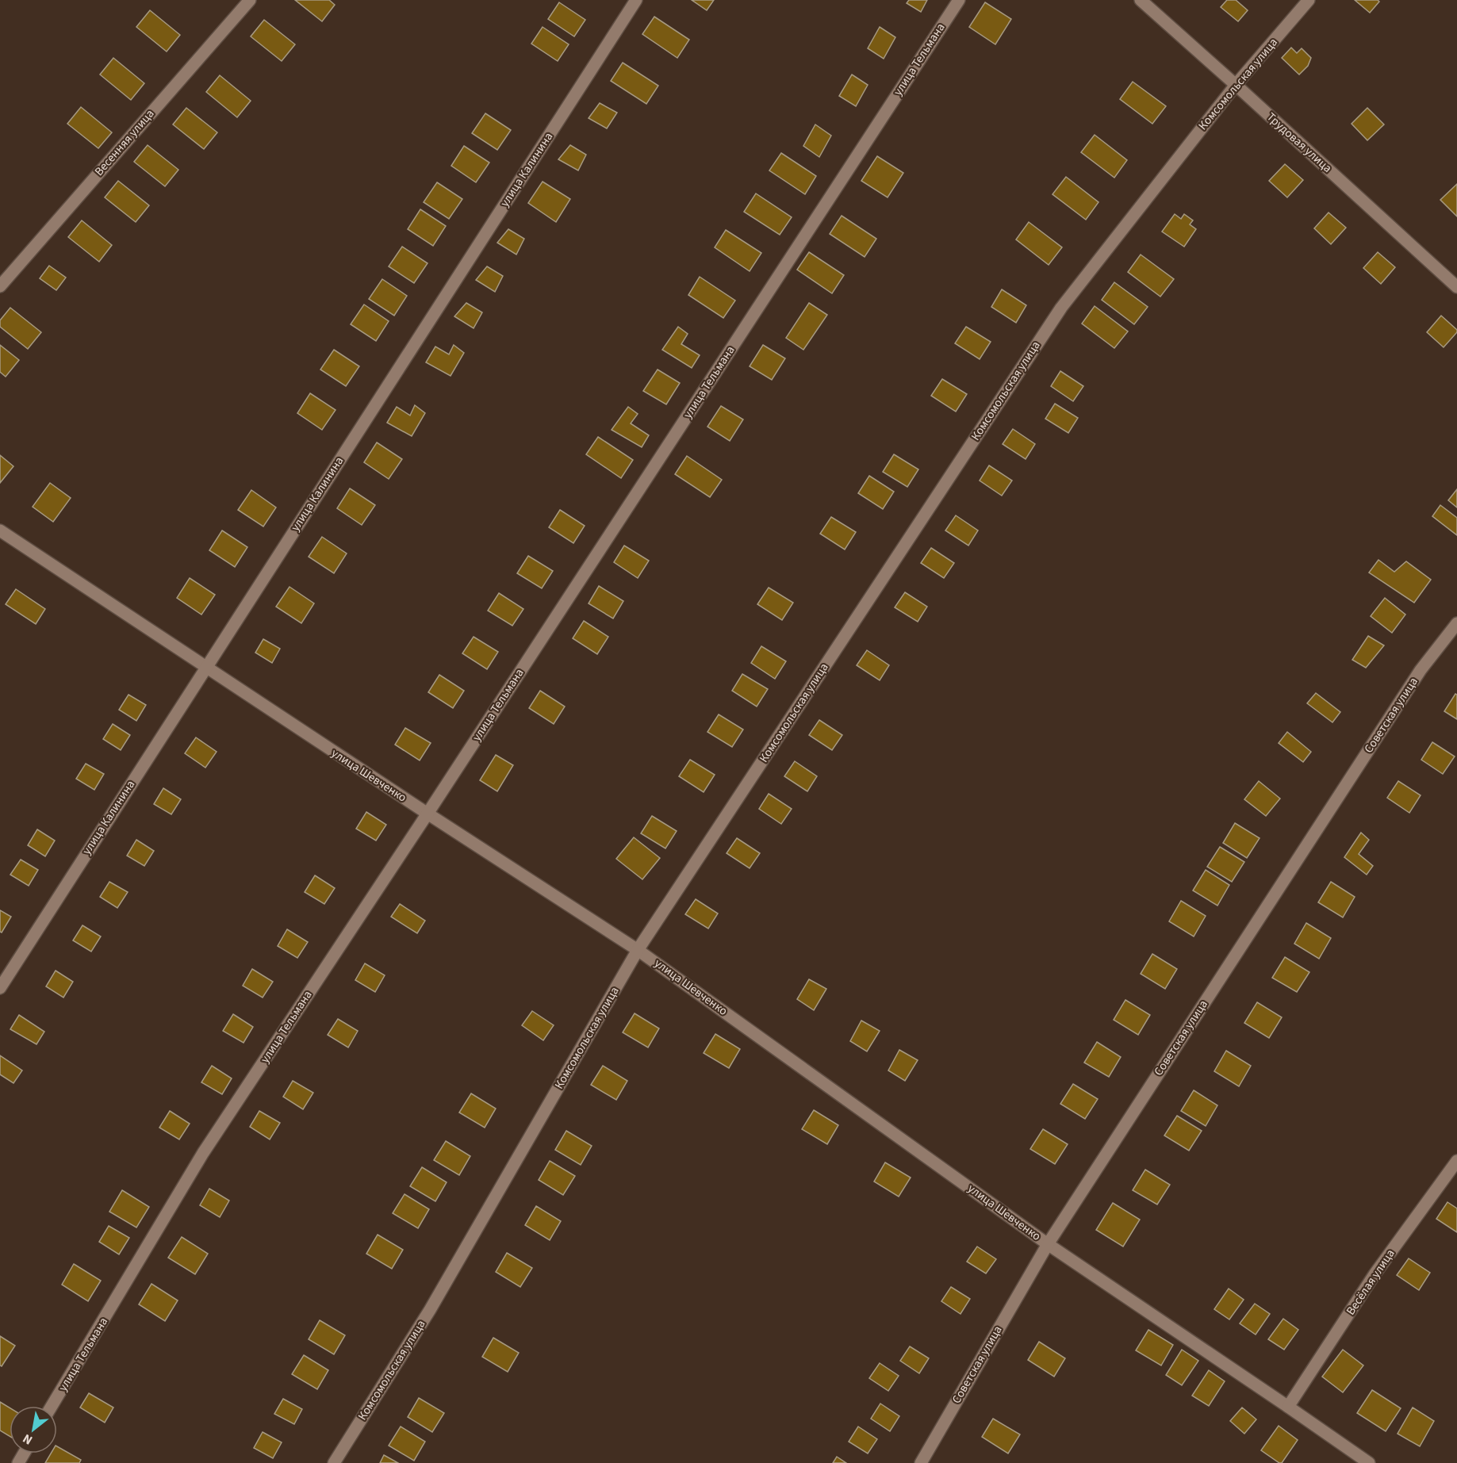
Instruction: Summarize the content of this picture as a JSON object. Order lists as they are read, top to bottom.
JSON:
{
  "streets": {
    "street": [
      "улица Тельмана",
      "Комсомольская улица",
      "Весенняя улица",
      "Трудовая улица",
      "улица Калинина",
      "Советская улица",
      "улица Шевченко",
      "Весёлая улица"
    ]
  },
  "crossings": [
    ["улица Тельмана", "улица Шевченко"],
    ["Комсомольская улица", "Трудовая улица"],
    ["Комсомольская улица", "улица Шевченко"],
    ["улица Калинина", "улица Шевченко"],
    ["Советская улица", "улица Шевченко"],
    ["улица Шевченко", "Весёлая улица"]
  ],
  "north": "bottom left"
}
